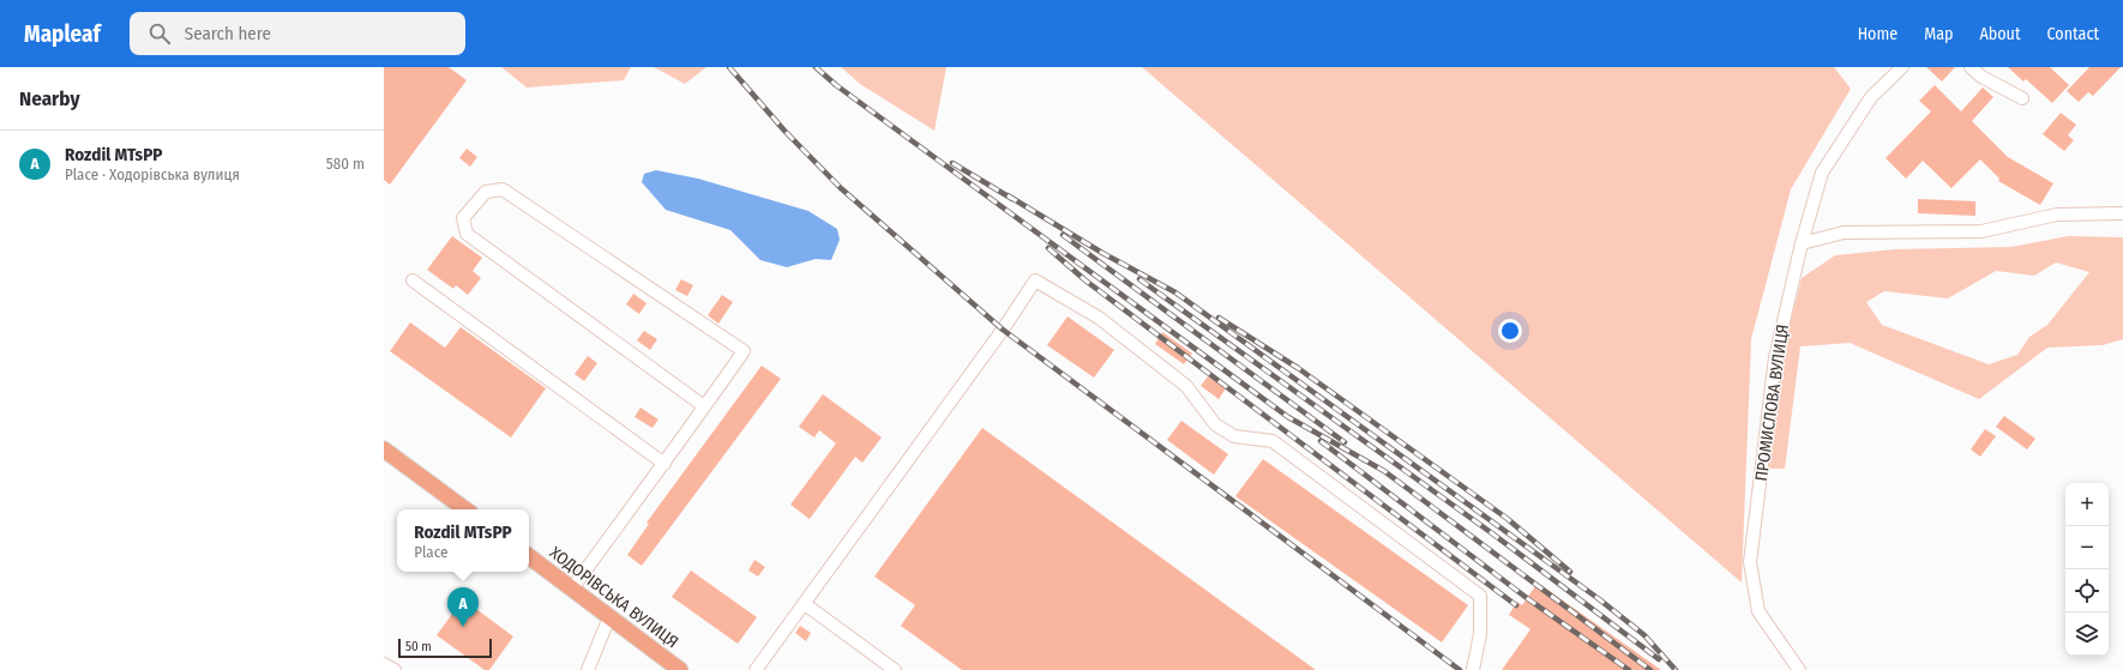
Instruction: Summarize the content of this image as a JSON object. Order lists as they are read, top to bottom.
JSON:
{
  "streets": {
    "main road": ["ХОДОРІВСЬКА ВУЛИЦЯ"],
    "street": ["ПРОМИСЛОВА ВУЛИЦЯ"]
  },
  "scale_bar": "50 m",
  "page": {
    "header": "Mapleaf",
    "search": "Search here",
    "nav": [
      "Home",
      "Map",
      "About",
      "Contact"
    ],
    "heading": "Nearby",
    "list": [
      {
        "mark": "A",
        "name": "Rozdil MTsPP",
        "note": "Place · Ходорівська вулиця",
        "value": "580 m"
      }
    ],
    "map_buttons": ["+", "−"],
    "popup": ["Rozdil MTsPP", "Place"],
    "pins": "A",
    "scale": "50 m"
  }
}
